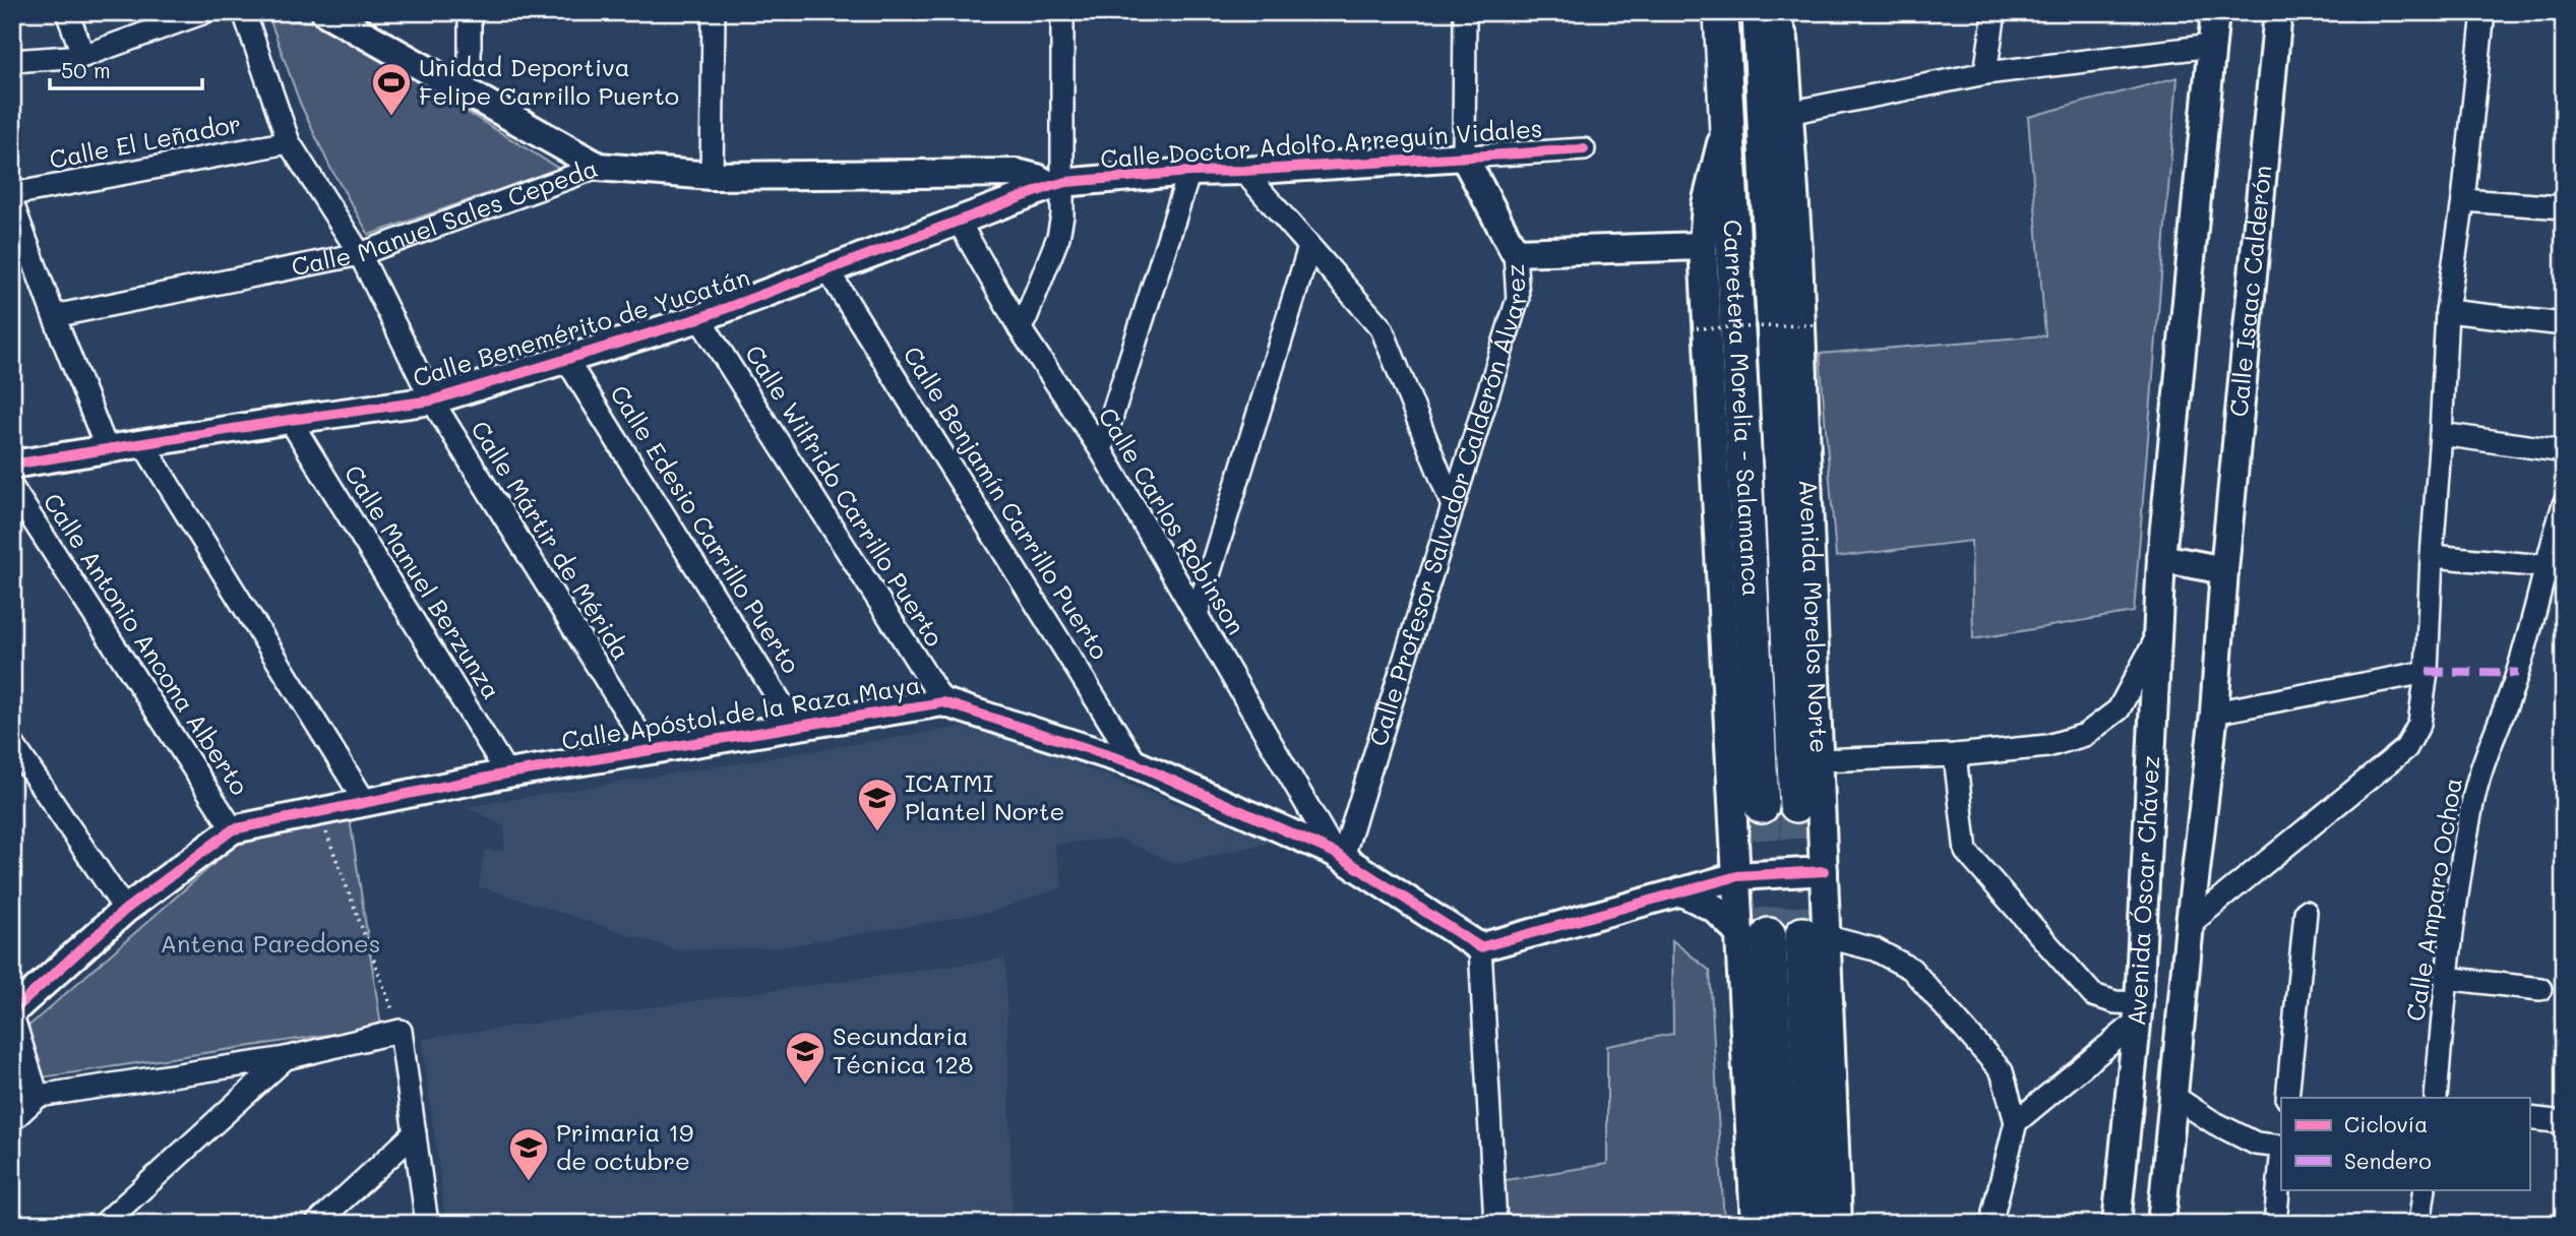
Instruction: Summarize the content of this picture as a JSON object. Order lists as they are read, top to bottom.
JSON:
{
  "streets": {
    "highway": ["Carretera Morelia - Salamanca"],
    "street": [
      "Calle El Leñador",
      "Calle Doctor Adolfo Arreguín Vidales",
      "Calle Manuel Sales Cepeda",
      "Calle Isaac Calderón",
      "Calle Benemérito de Yucatán",
      "Calle Wilfrido Carrillo Puerto",
      "Calle Benjamín Carrillo Puerto",
      "Calle Profesor Salvador Calderón Álvarez",
      "Calle Carlos Robinson",
      "Calle Edesio Carrillo Puerto",
      "Calle Mártir de Mérida",
      "Calle Manuel Berzunza",
      "Avenida Morelos Norte",
      "Calle Antonio Ancona Alberto",
      "Calle Apóstol de la Raza Maya",
      "Avenida Óscar Chávez",
      "Calle Amparo Ochoa"
    ]
  },
  "crossings": [
    ["Calle El Leñador", "Calle Mártir de Mérida"],
    ["Calle Doctor Adolfo Arreguín Vidales", "Calle Manuel Sales Cepeda"],
    ["Calle Doctor Adolfo Arreguín Vidales", "Calle Benemérito de Yucatán"],
    ["Calle Doctor Adolfo Arreguín Vidales", "Calle Profesor Salvador Calderón Álvarez"],
    ["Calle Manuel Sales Cepeda", "Calle Benemérito de Yucatán"],
    ["Calle Manuel Sales Cepeda", "Calle Mártir de Mérida"],
    ["Calle Isaac Calderón", "Avenida Óscar Chávez"],
    ["Calle Benemérito de Yucatán", "Calle Wilfrido Carrillo Puerto"],
    ["Calle Benemérito de Yucatán", "Calle Benjamín Carrillo Puerto"],
    ["Calle Benemérito de Yucatán", "Calle Carlos Robinson"],
    ["Calle Benemérito de Yucatán", "Calle Edesio Carrillo Puerto"],
    ["Calle Benemérito de Yucatán", "Calle Mártir de Mérida"],
    ["Calle Benemérito de Yucatán", "Calle Manuel Berzunza"],
    ["Calle Wilfrido Carrillo Puerto", "Calle Apóstol de la Raza Maya"],
    ["Calle Benjamín Carrillo Puerto", "Calle Apóstol de la Raza Maya"],
    ["Calle Profesor Salvador Calderón Álvarez", "Calle Carlos Robinson"],
    ["Calle Profesor Salvador Calderón Álvarez", "Calle Apóstol de la Raza Maya"],
    ["Calle Carlos Robinson", "Calle Apóstol de la Raza Maya"],
    ["Calle Edesio Carrillo Puerto", "Calle Apóstol de la Raza Maya"],
    ["Calle Mártir de Mérida", "Calle Apóstol de la Raza Maya"],
    ["Calle Manuel Berzunza", "Calle Apóstol de la Raza Maya"],
    ["Calle Antonio Ancona Alberto", "Calle Apóstol de la Raza Maya"]
  ],
  "parks": ["Antena Paredones"],
  "places": {
    "sports": ["Unidad Deportiva Felipe Carrillo Puerto"],
    "school or university": ["ICATMI Plantel Norte", "Secundaria Técnica 128", "Primaria 19 de octubre"]
  },
  "legend": ["Ciclovía", "Sendero"],
  "scale_bar": "50 m"
}
